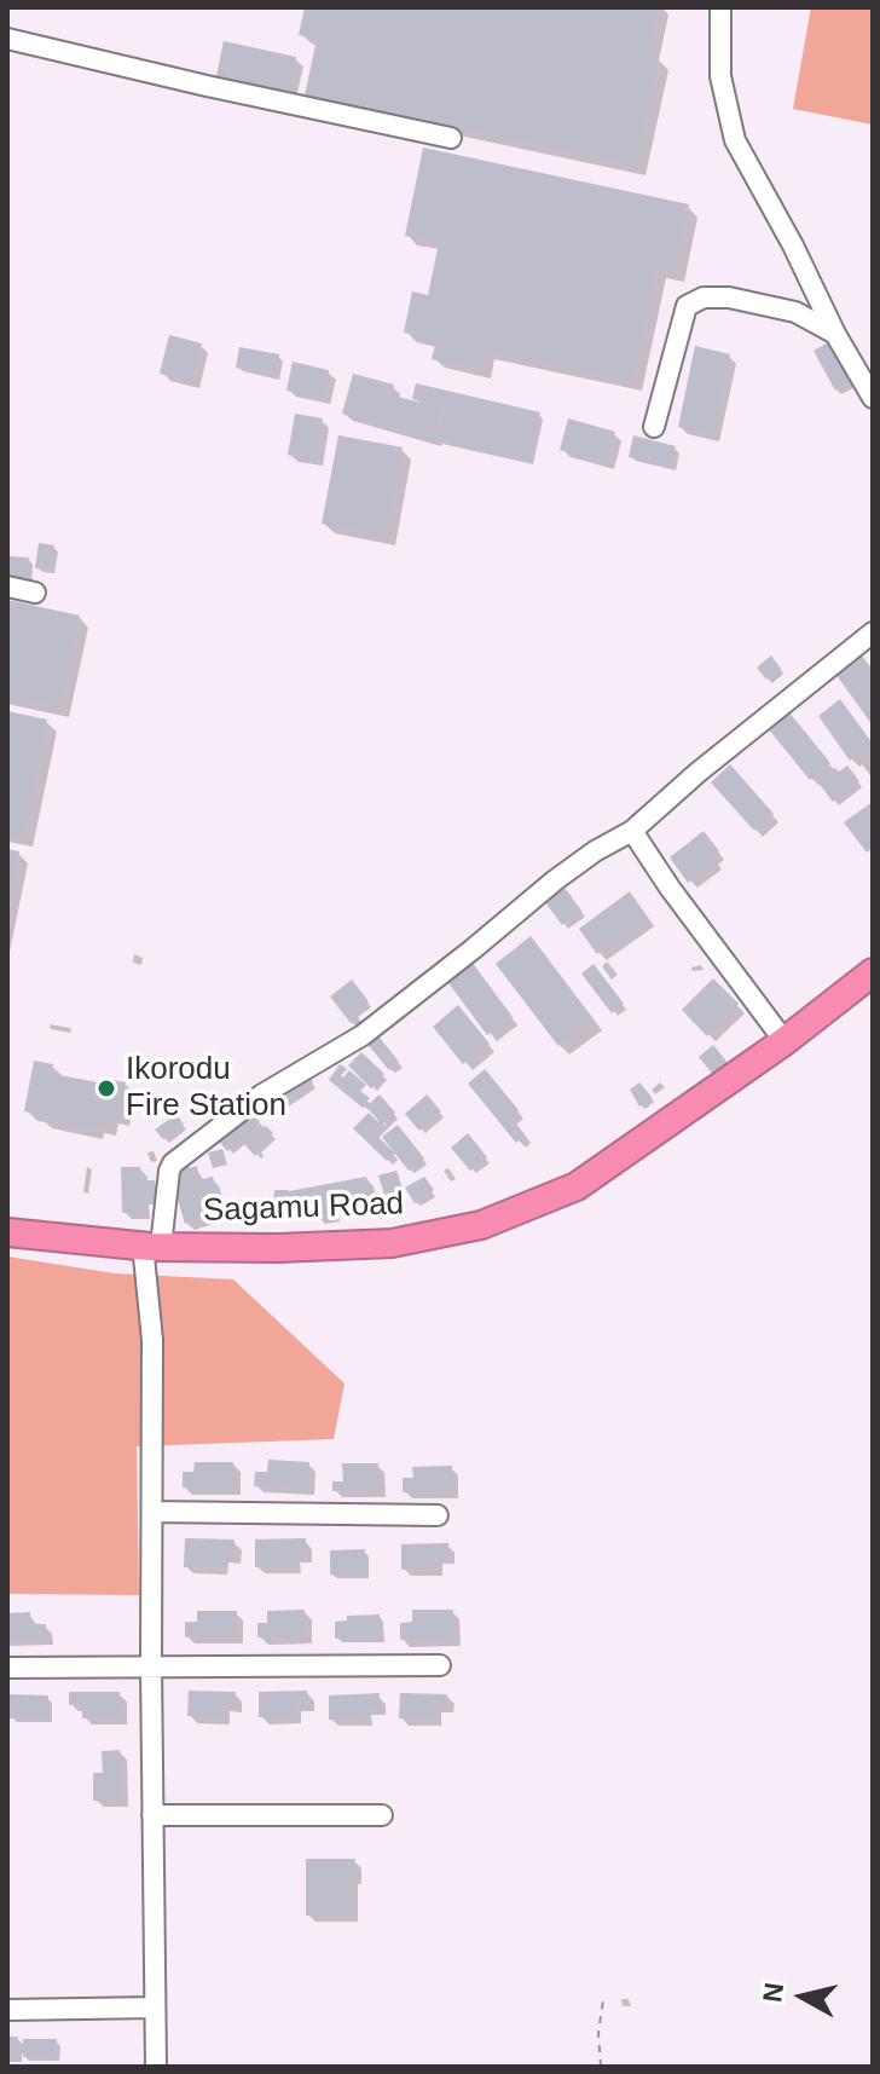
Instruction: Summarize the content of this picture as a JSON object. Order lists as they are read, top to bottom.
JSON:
{
  "streets": {
    "highway": ["Sagamu Road"]
  },
  "places": ["Ikorodu Fire Station"],
  "north": "left"
}
